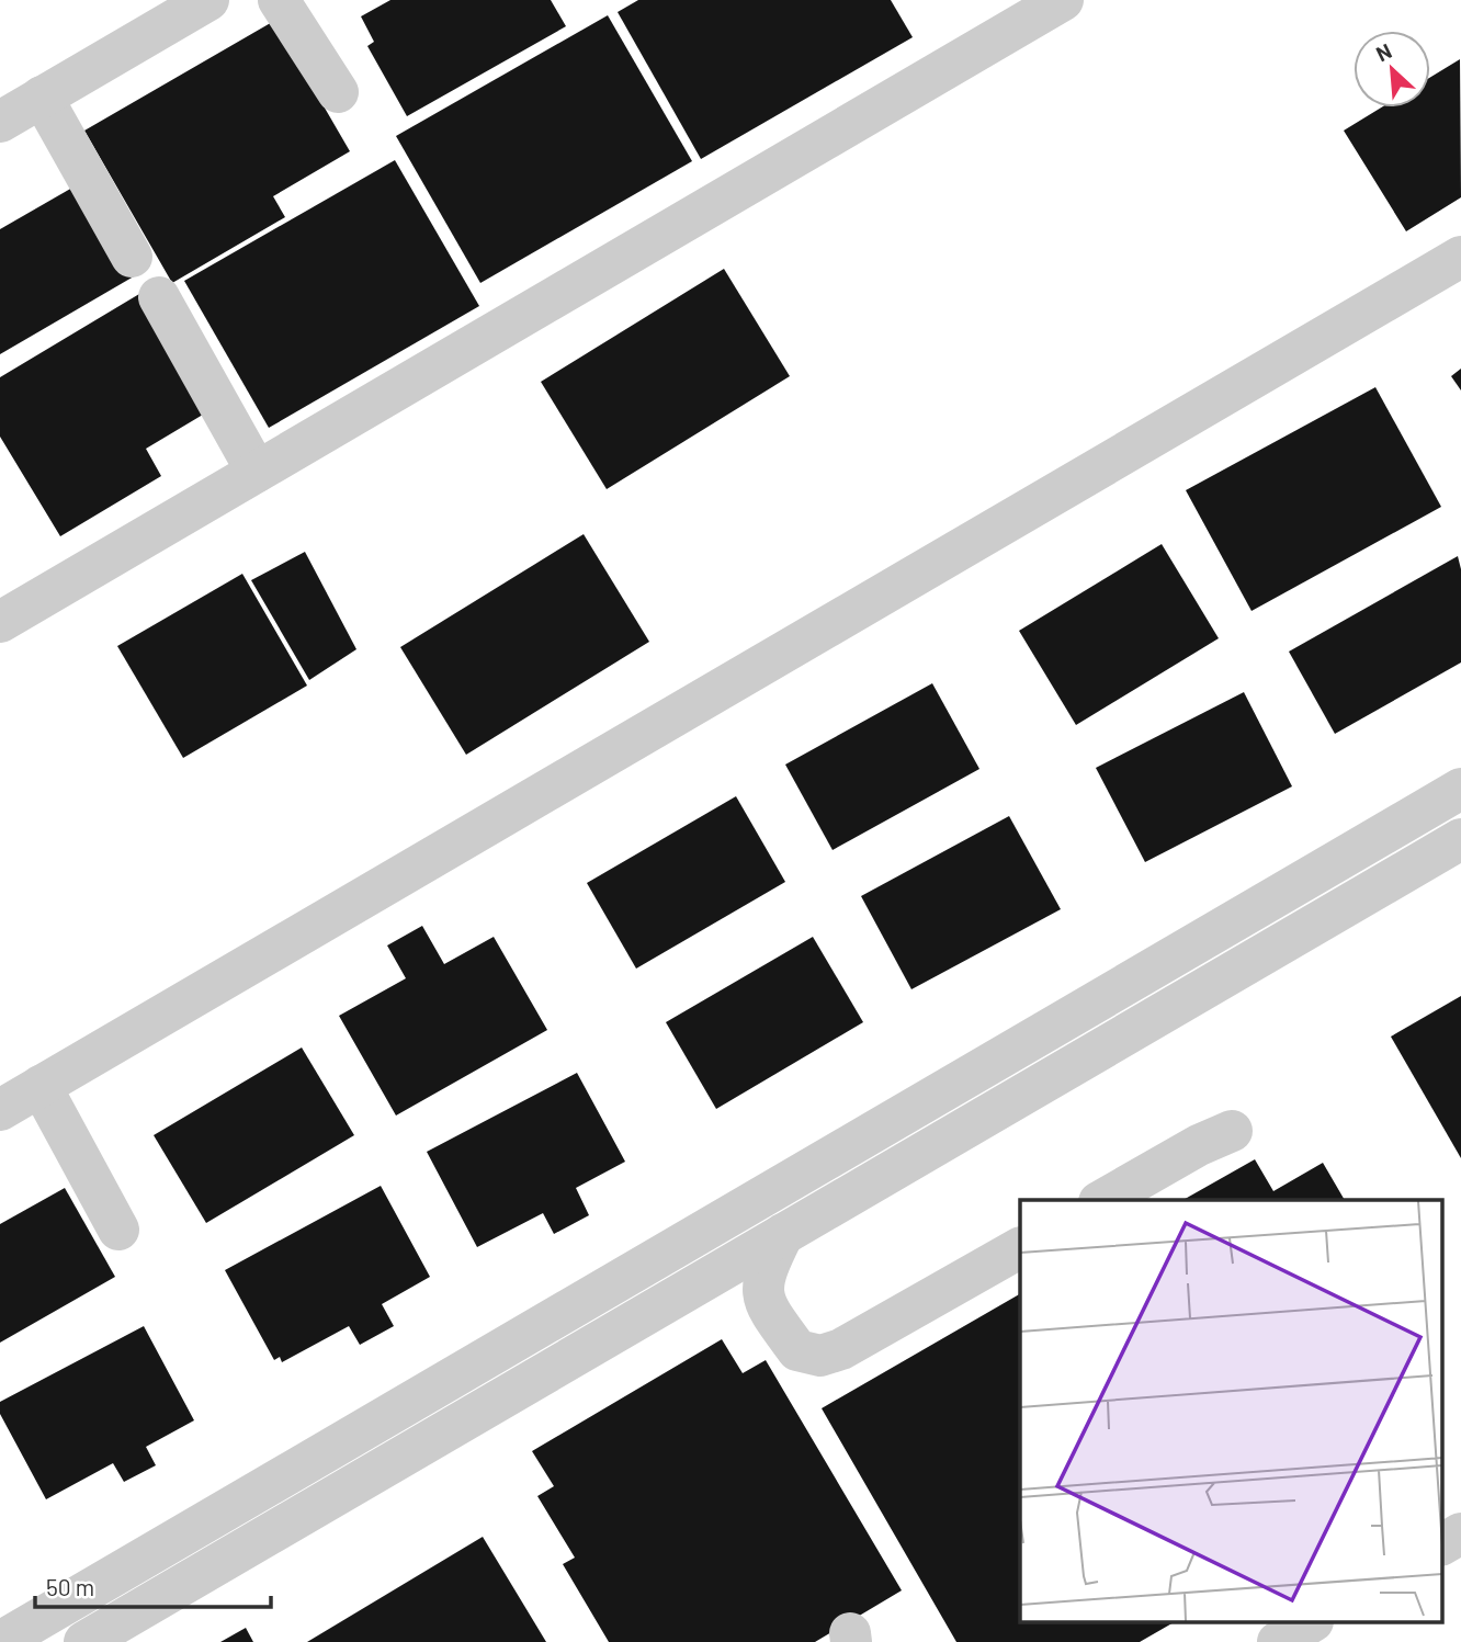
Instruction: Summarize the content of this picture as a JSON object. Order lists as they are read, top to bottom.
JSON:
{
  "scale_bar": "50 m",
  "north": "top left"
}
